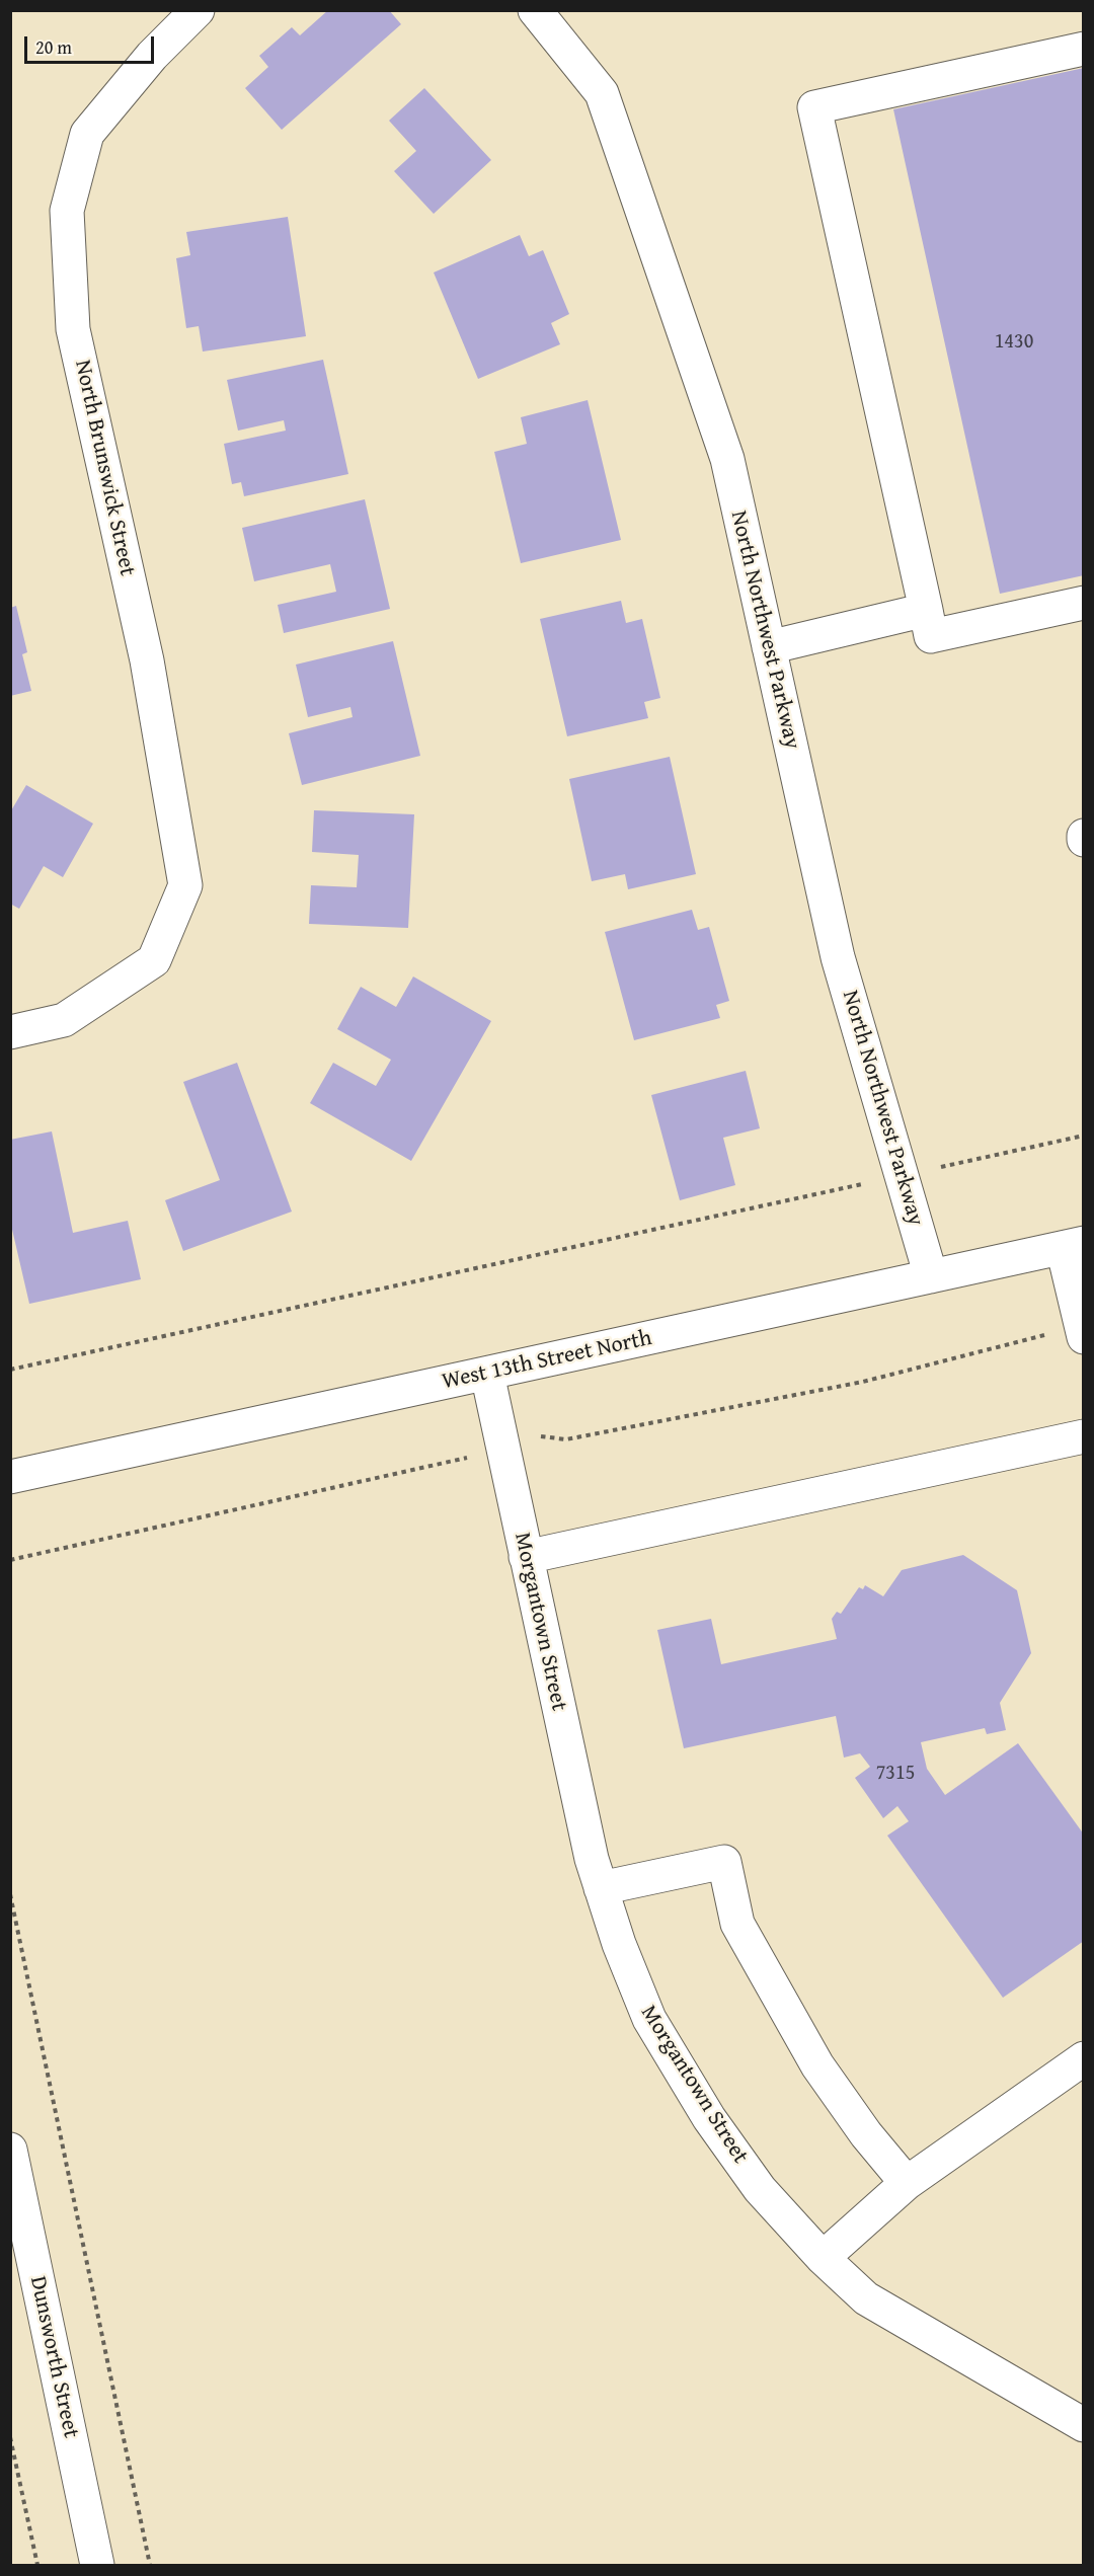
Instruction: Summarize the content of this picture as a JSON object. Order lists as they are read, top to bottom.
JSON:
{
  "streets": {
    "street": [
      "North Brunswick Street",
      "North Northwest Parkway",
      "West 13th Street North",
      "Morgantown Street",
      "Dunsworth Street"
    ]
  },
  "crossings": [
    ["North Northwest Parkway", "West 13th Street North"],
    ["West 13th Street North", "Morgantown Street"]
  ],
  "house_numbers": ["1430", "7315"],
  "scale_bar": "20 m"
}
